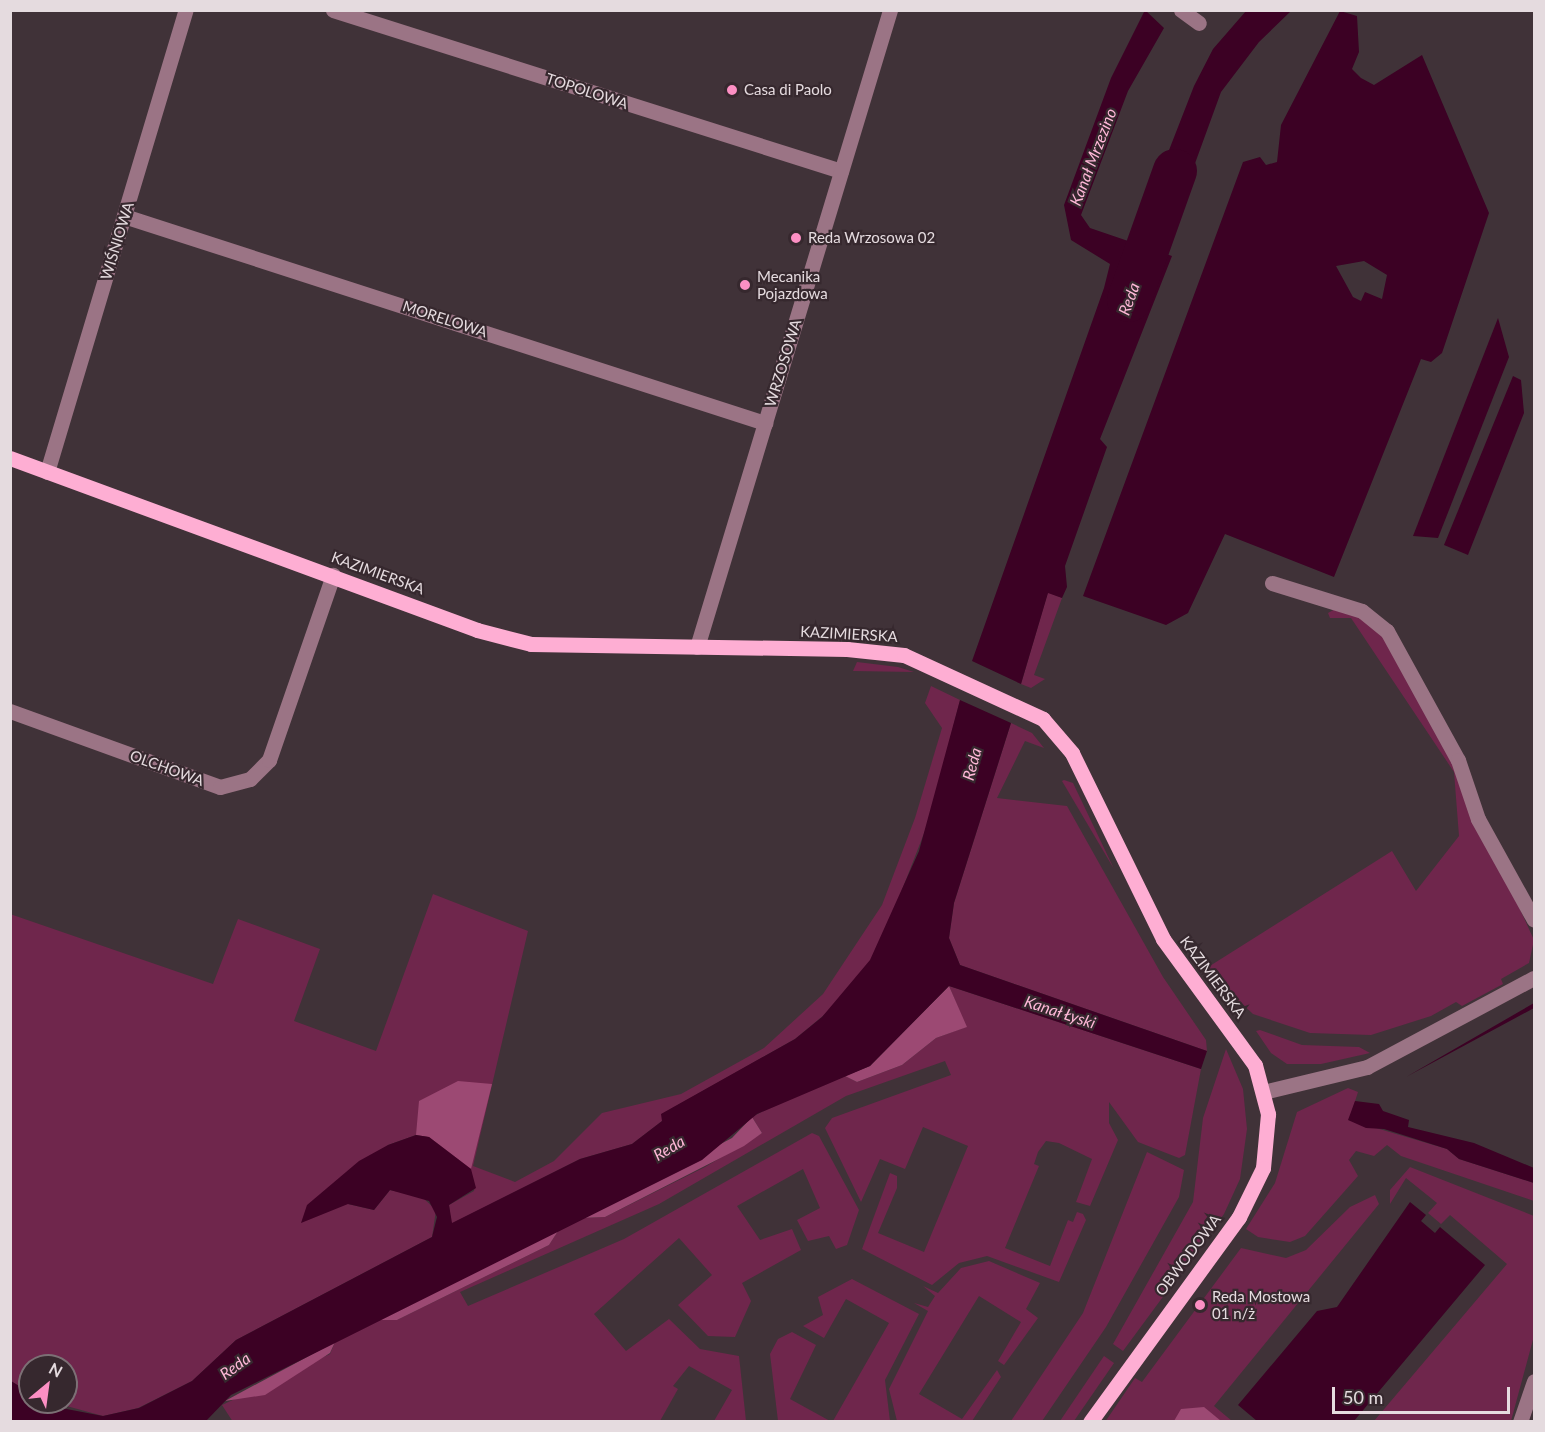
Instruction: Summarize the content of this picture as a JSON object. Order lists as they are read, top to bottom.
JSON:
{
  "streets": {
    "main road": ["KAZIMIERSKA", "OBWODOWA"],
    "street": [
      "TOPOLOWA",
      "WIŚNIOWA",
      "MORELOWA",
      "WRZOSOWA",
      "OLCHOWA"
    ]
  },
  "crossings": [
    ["TOPOLOWA", "WRZOSOWA"],
    ["WIŚNIOWA", "MORELOWA"],
    ["WIŚNIOWA", "KAZIMIERSKA"],
    ["MORELOWA", "WRZOSOWA"],
    ["WRZOSOWA", "KAZIMIERSKA"],
    ["KAZIMIERSKA", "OLCHOWA"],
    ["KAZIMIERSKA", "OBWODOWA"]
  ],
  "water": ["Kanał Mrzezino", "Reda", "Kanał Łyski"],
  "places": [
    "Casa di Paolo",
    "Reda Wrzosowa 02",
    "Mecanika Pojazdowa",
    "Reda Mostowa 01 n/ż"
  ],
  "scale_bar": "50 m",
  "north": "top right"
}
